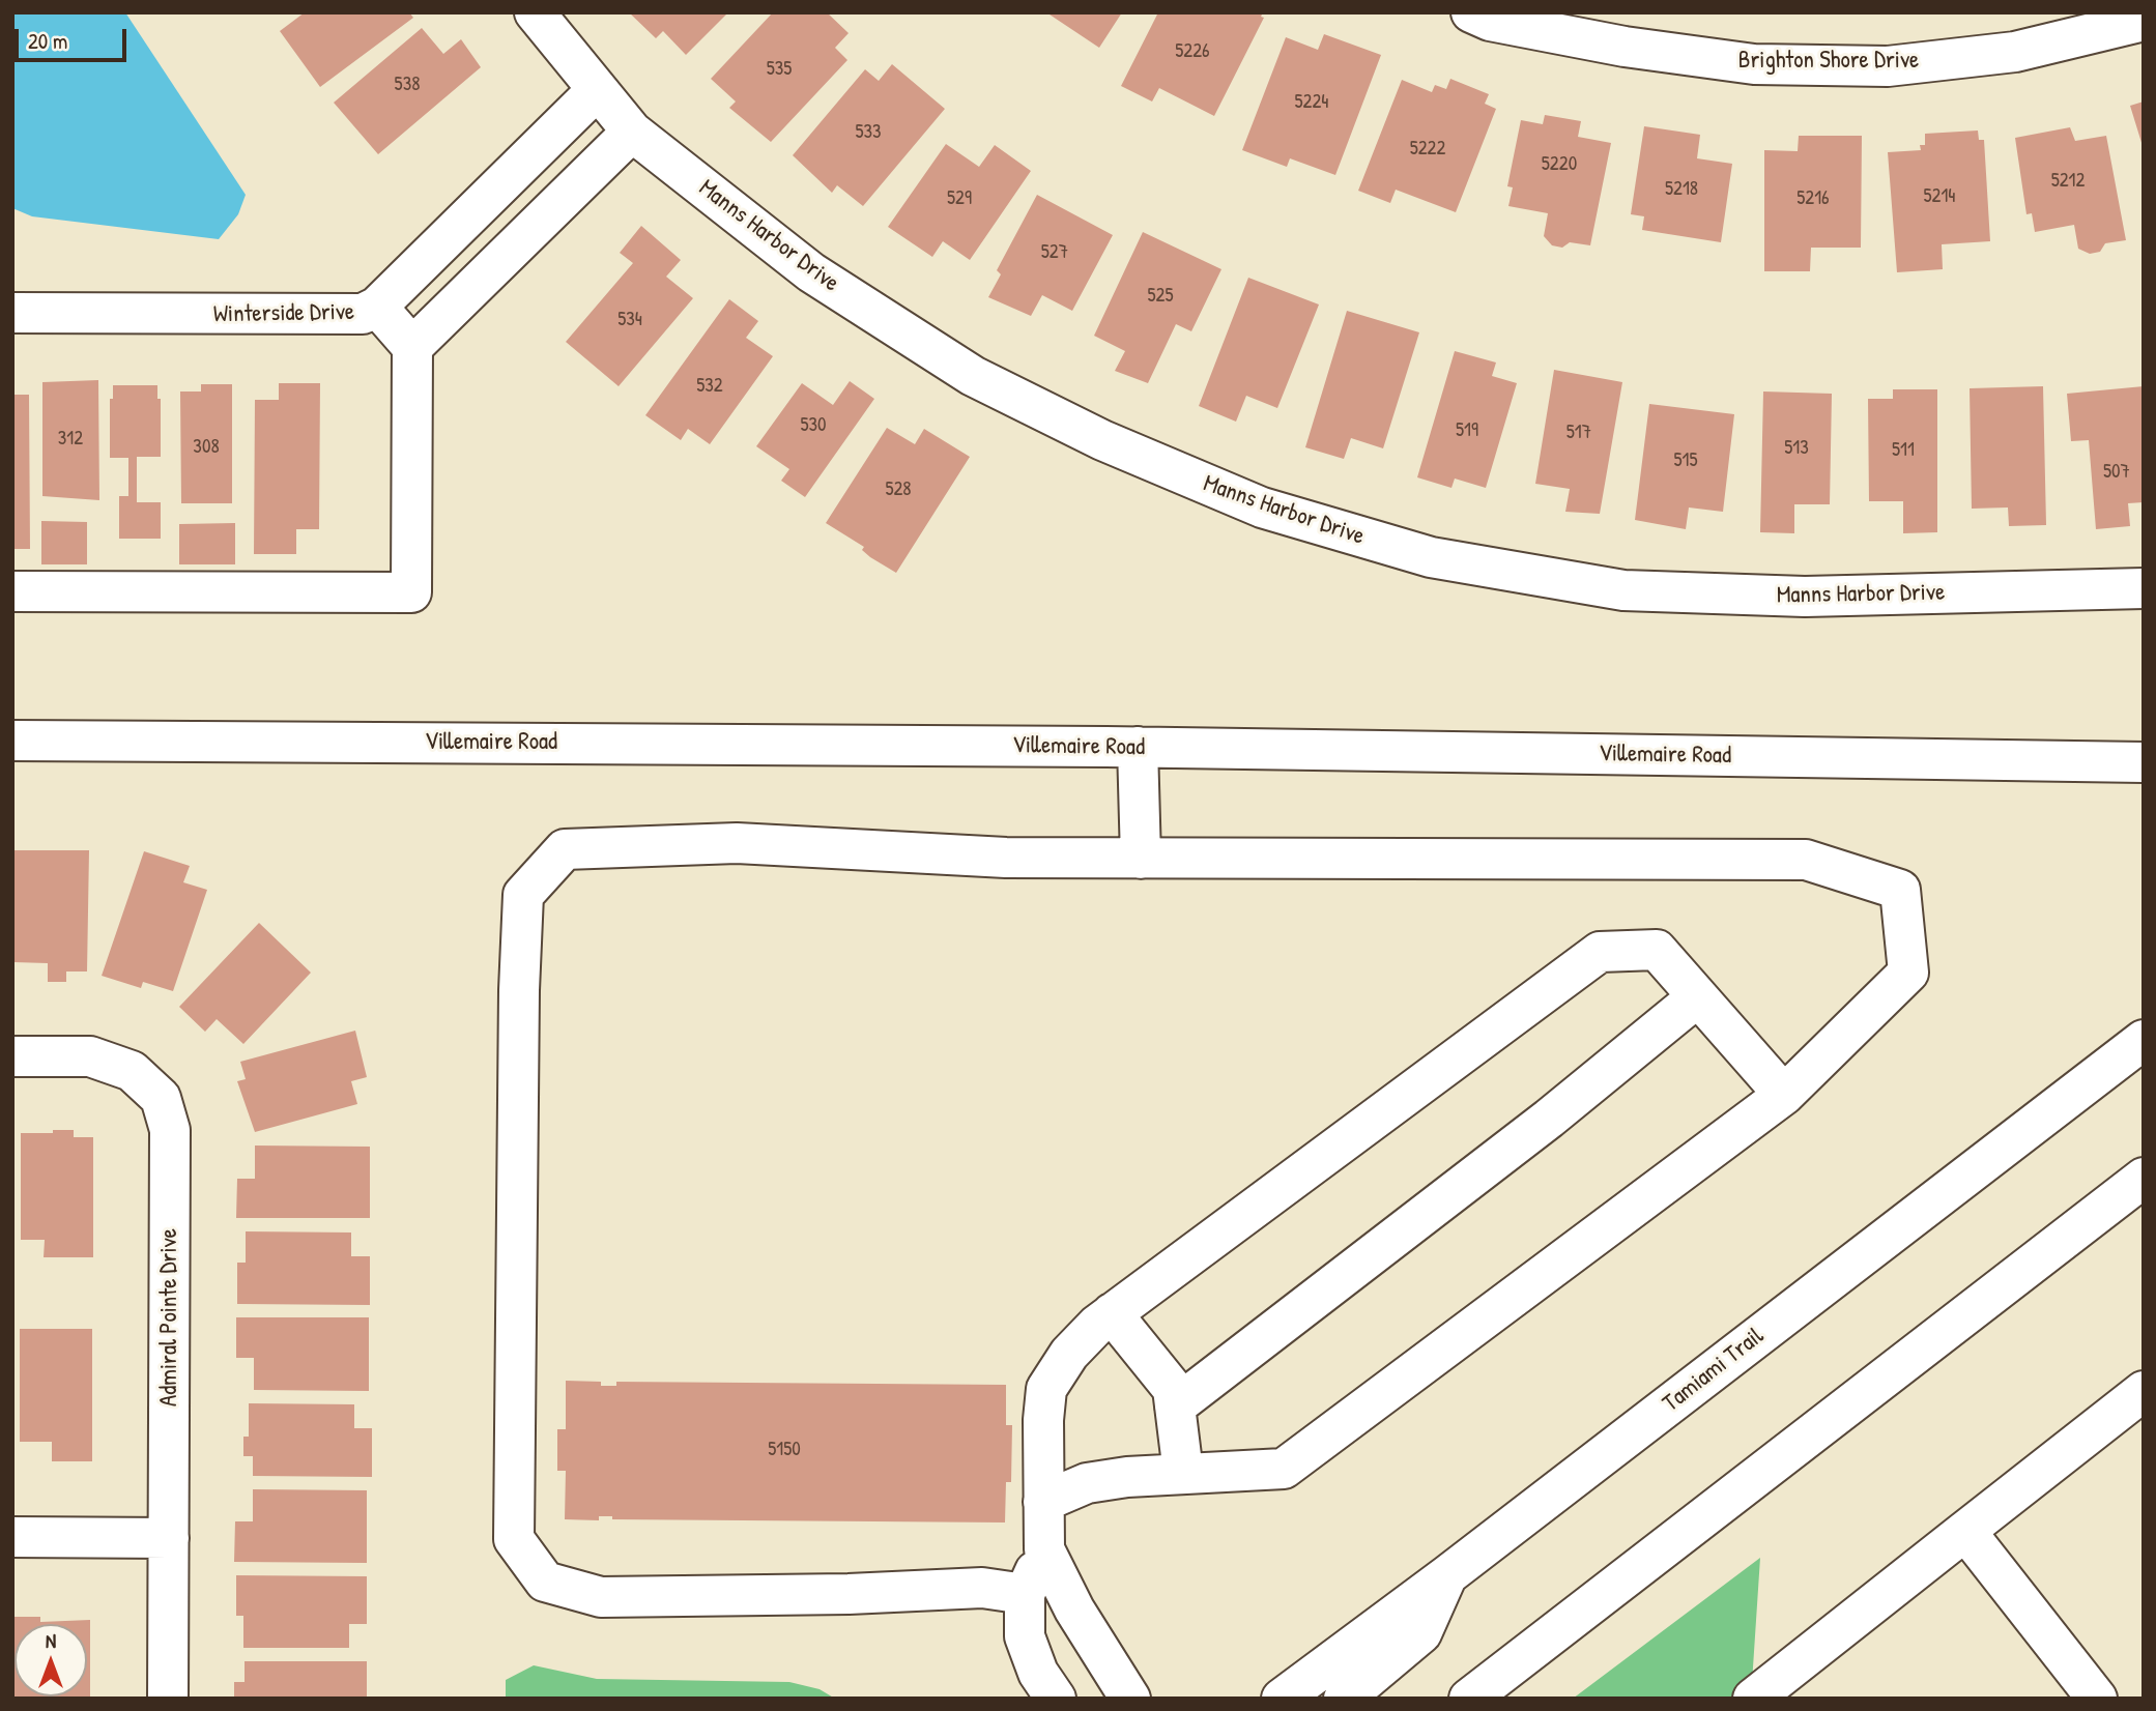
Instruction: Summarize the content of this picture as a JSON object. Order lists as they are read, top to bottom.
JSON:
{
  "streets": {
    "street": [
      "Brighton Shore Drive",
      "Manns Harbor Drive",
      "Winterside Drive",
      "Villemaire Road",
      "Admiral Pointe Drive",
      "Tamiami Trail"
    ]
  },
  "crossings": [
    ["Manns Harbor Drive", "Winterside Drive"]
  ],
  "house_numbers": [
    "5226",
    "535",
    "538",
    "5224",
    "533",
    "5222",
    "5220",
    "5212",
    "5218",
    "5214",
    "529",
    "5216",
    "527",
    "525",
    "534",
    "532",
    "530",
    "519",
    "517",
    "312",
    "308",
    "513",
    "511",
    "515",
    "507",
    "528",
    "5150"
  ],
  "scale_bar": "20 m",
  "north": "top"
}
